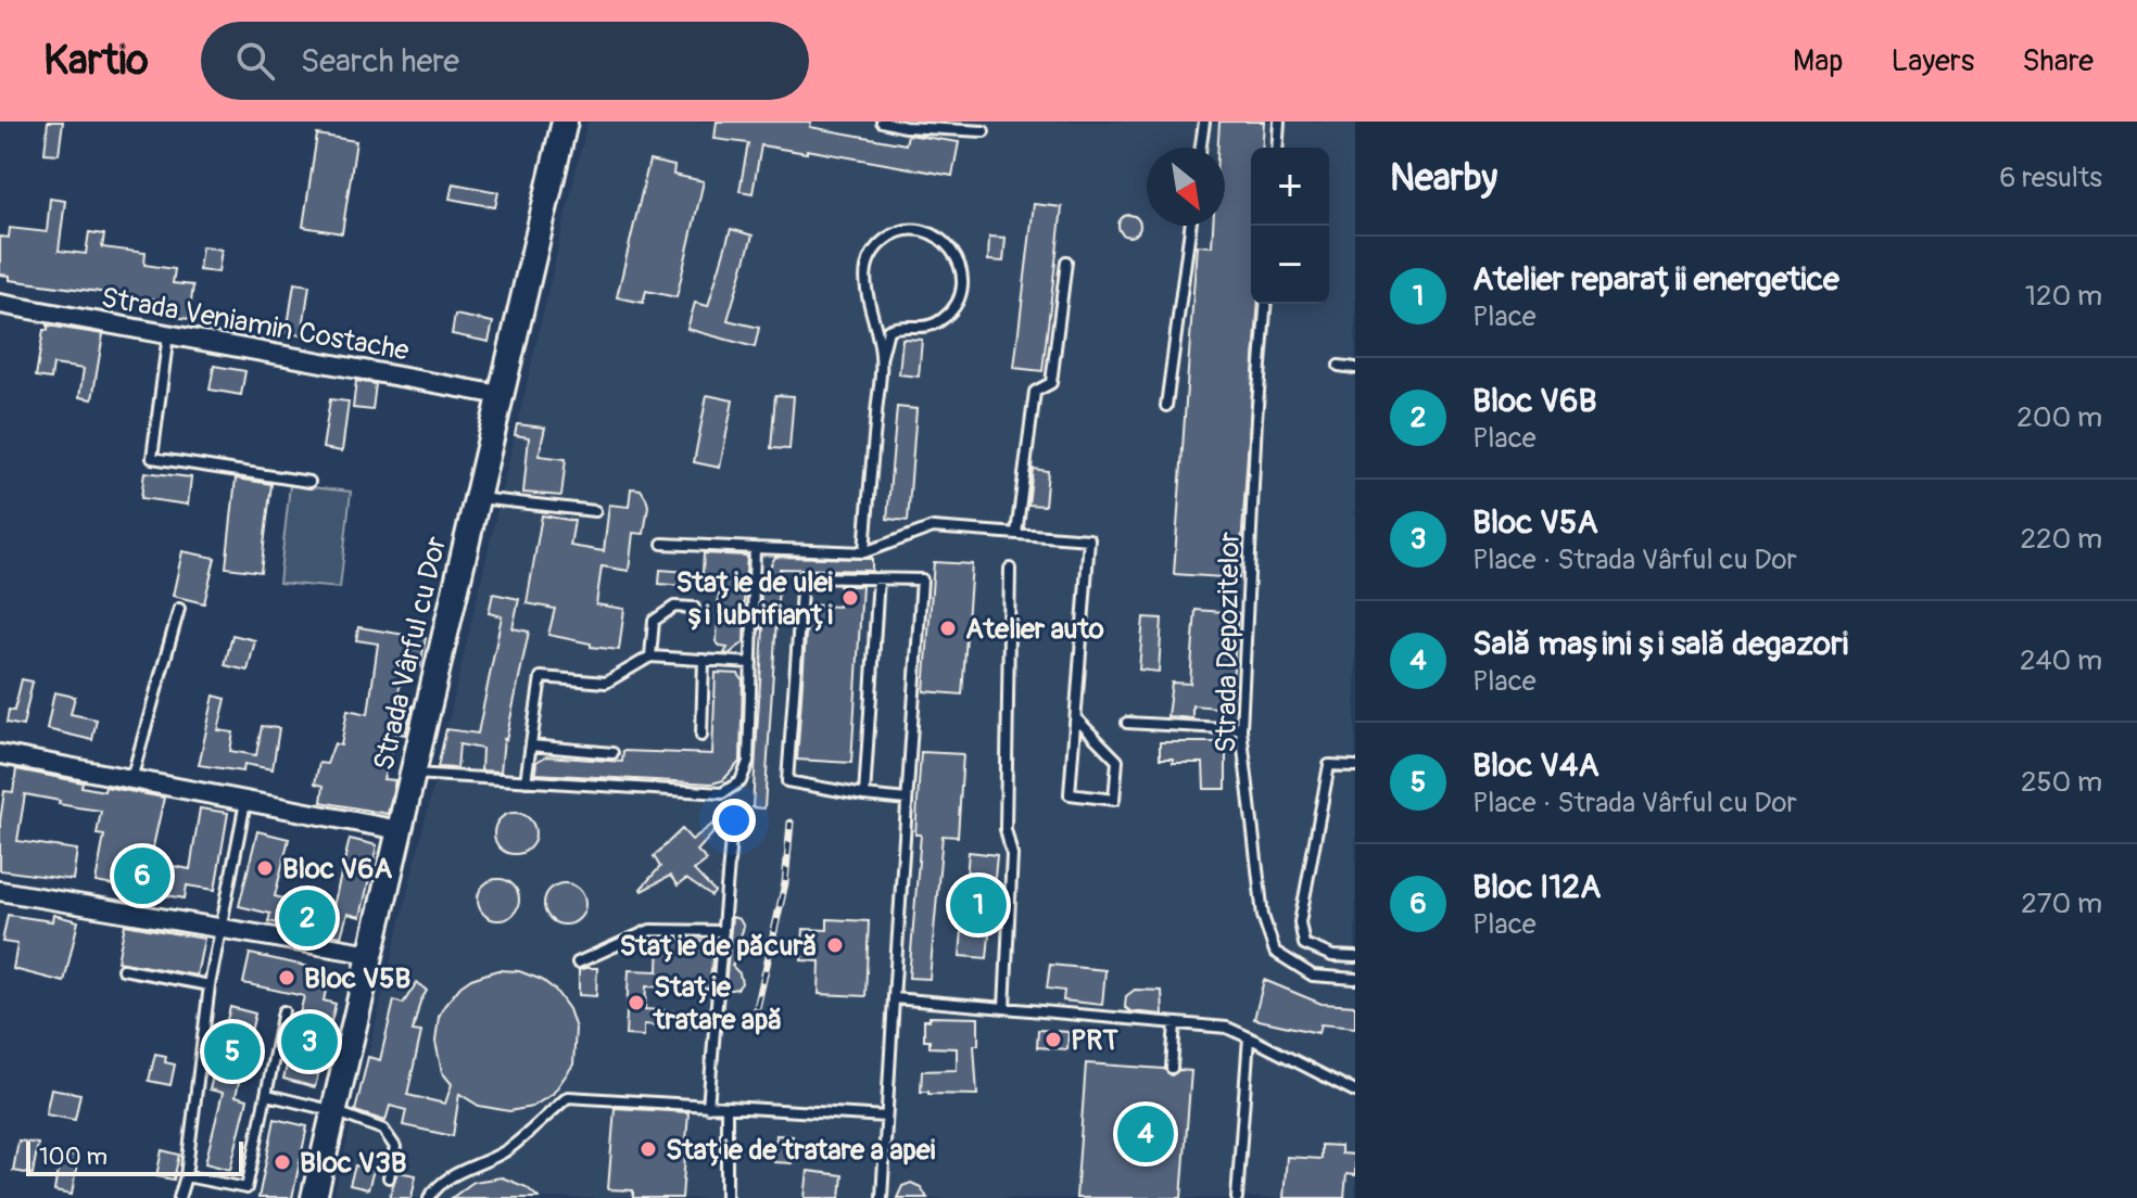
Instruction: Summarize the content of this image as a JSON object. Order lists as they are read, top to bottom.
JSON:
{
  "streets": {
    "street": ["Strada Veniamin Costache", "Strada Vârful cu Dor"],
    "lane": ["Strada Depozitelor"]
  },
  "crossings": [
    ["Strada Veniamin Costache", "Strada Vârful cu Dor"]
  ],
  "places": [
    "Stație de ulei și lubrifianți",
    "Atelier auto",
    "Bloc V6A",
    "Stație de păcură",
    "Bloc V5B",
    "Stație tratare apă",
    "PRT",
    "Stație de tratare a apei",
    "Bloc V3B"
  ],
  "scale_bar": "100 m",
  "north": "bottom right",
  "page": {
    "header": "Kartio",
    "search": "Search here",
    "nav": ["Map", "Layers", "Share"],
    "heading": ["Nearby", "6 results"],
    "map_buttons": ["+", "−"],
    "list": [
      {
        "mark": "1",
        "name": "Atelier reparații energetice",
        "note": "Place",
        "value": "120 m"
      },
      {
        "mark": "2",
        "name": "Bloc V6B",
        "note": "Place",
        "value": "200 m"
      },
      {
        "mark": "3",
        "name": "Bloc V5A",
        "note": "Place · Strada Vârful cu Dor",
        "value": "220 m"
      },
      {
        "mark": "4",
        "name": "Sală mașini și sală degazori",
        "note": "Place",
        "value": "240 m"
      },
      {
        "mark": "5",
        "name": "Bloc V4A",
        "note": "Place · Strada Vârful cu Dor",
        "value": "250 m"
      },
      {
        "mark": "6",
        "name": "Bloc I12A",
        "note": "Place",
        "value": "270 m"
      }
    ],
    "pins": [
      "6",
      "1",
      "2",
      "3",
      "5",
      "4"
    ],
    "scale": "100 m"
  }
}
